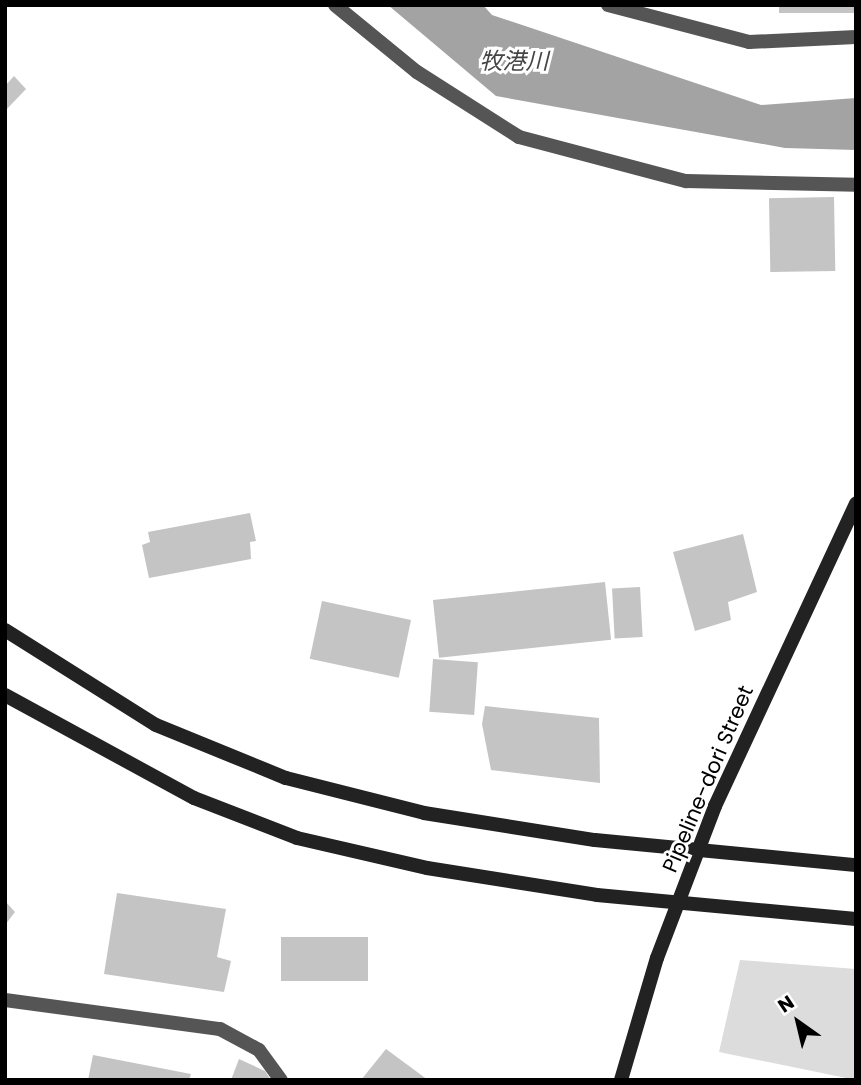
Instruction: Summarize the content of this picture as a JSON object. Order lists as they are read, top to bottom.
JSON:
{
  "streets": {
    "main road": ["Pipeline-dori Street"]
  },
  "water": ["牧港川"],
  "north": "top left"
}
